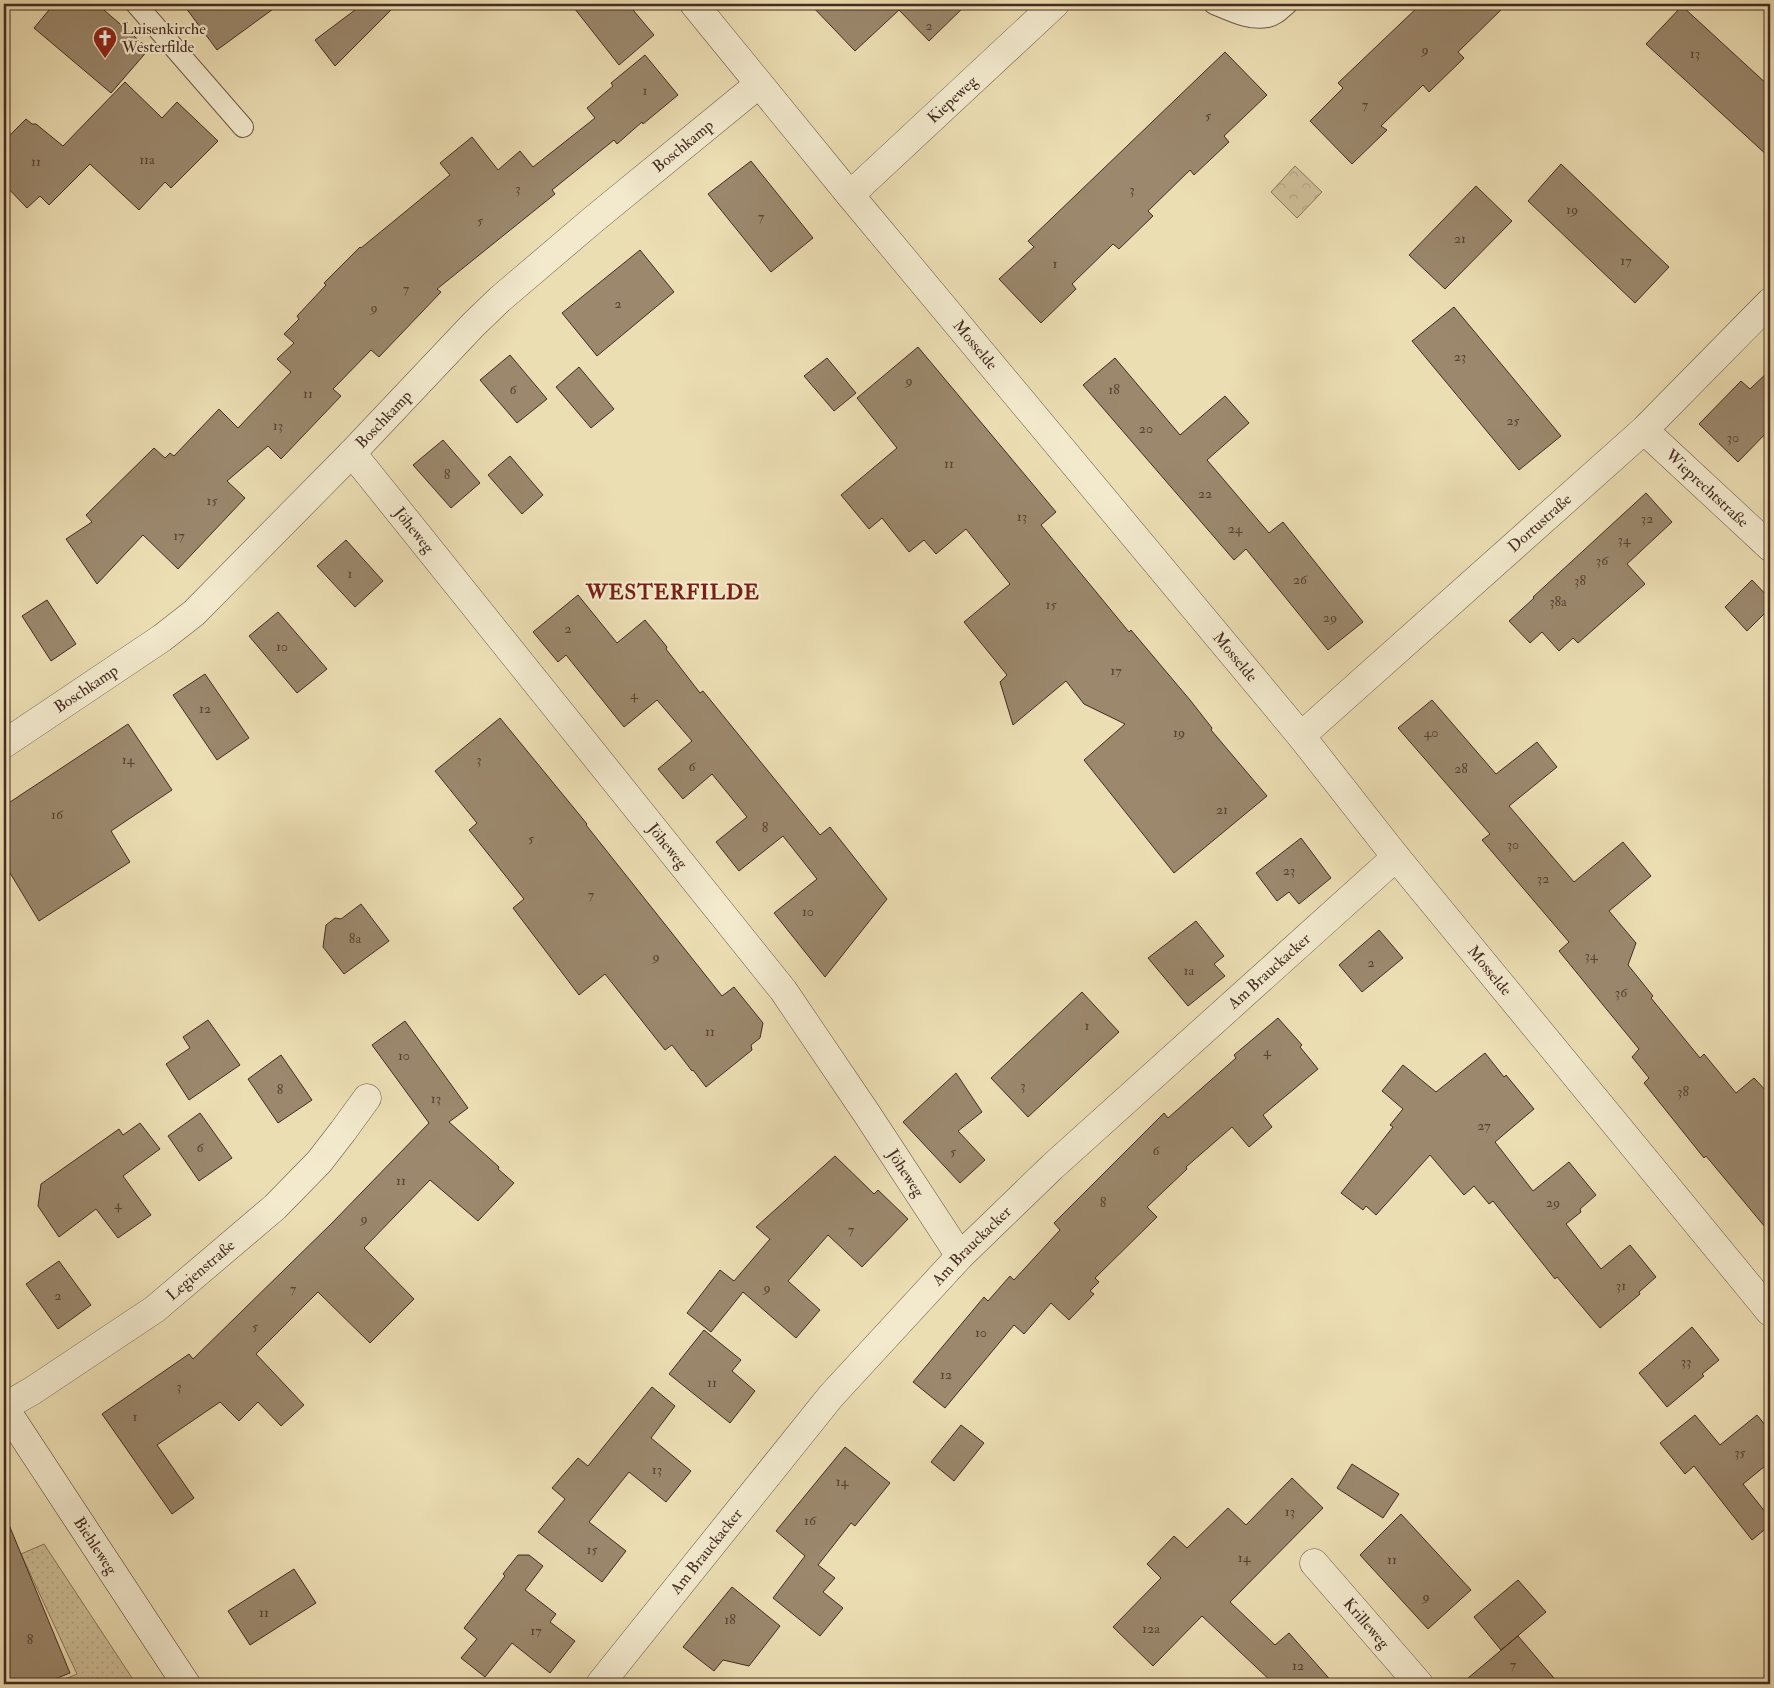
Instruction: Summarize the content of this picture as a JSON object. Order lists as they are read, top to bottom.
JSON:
{
  "streets": {
    "street": [
      "Kiepeweg",
      "Boschkamp",
      "Mosselde",
      "Wieprechtstraße",
      "Dortustraße",
      "Jöheweg",
      "Am Brauckacker",
      "Legienstraße",
      "Biehleweg",
      "Krilleweg"
    ]
  },
  "crossings": [
    ["Kiepeweg", "Mosselde"],
    ["Boschkamp", "Mosselde"],
    ["Boschkamp", "Jöheweg"],
    ["Mosselde", "Dortustraße"],
    ["Mosselde", "Am Brauckacker"],
    ["Wieprechtstraße", "Dortustraße"],
    ["Jöheweg", "Am Brauckacker"],
    ["Legienstraße", "Biehleweg"]
  ],
  "districts": ["WESTERFILDE"],
  "places": {
    "church": ["Luisenkirche Westerfilde"]
  },
  "house_numbers": [
    "2",
    "9",
    "13",
    "1",
    "7",
    "5",
    "11a",
    "11",
    "3",
    "3",
    "19",
    "7",
    "5",
    "21",
    "17",
    "1",
    "7",
    "2",
    "9",
    "23",
    "9",
    "6",
    "18",
    "11",
    "25",
    "13",
    "20",
    "30",
    "11",
    "8",
    "22",
    "15",
    "13",
    "32",
    "24",
    "17",
    "34",
    "36",
    "1",
    "26",
    "38",
    "38a",
    "15",
    "29",
    "2",
    "10",
    "17",
    "4",
    "12",
    "19",
    "40",
    "14",
    "3",
    "6",
    "28",
    "21",
    "16",
    "8",
    "5",
    "30",
    "23",
    "32",
    "7",
    "10",
    "8a",
    "34",
    "9",
    "2",
    "1a",
    "36",
    "1",
    "11",
    "4",
    "10",
    "3",
    "8",
    "38",
    "13",
    "27",
    "6",
    "6",
    "5",
    "11",
    "8",
    "29",
    "4",
    "9",
    "7",
    "31",
    "9",
    "7",
    "2",
    "5",
    "10",
    "33",
    "12",
    "11",
    "3",
    "1",
    "35",
    "13",
    "14",
    "13",
    "16",
    "15",
    "14",
    "11",
    "9",
    "11",
    "18",
    "12a",
    "17",
    "8",
    "7",
    "12"
  ]
}
